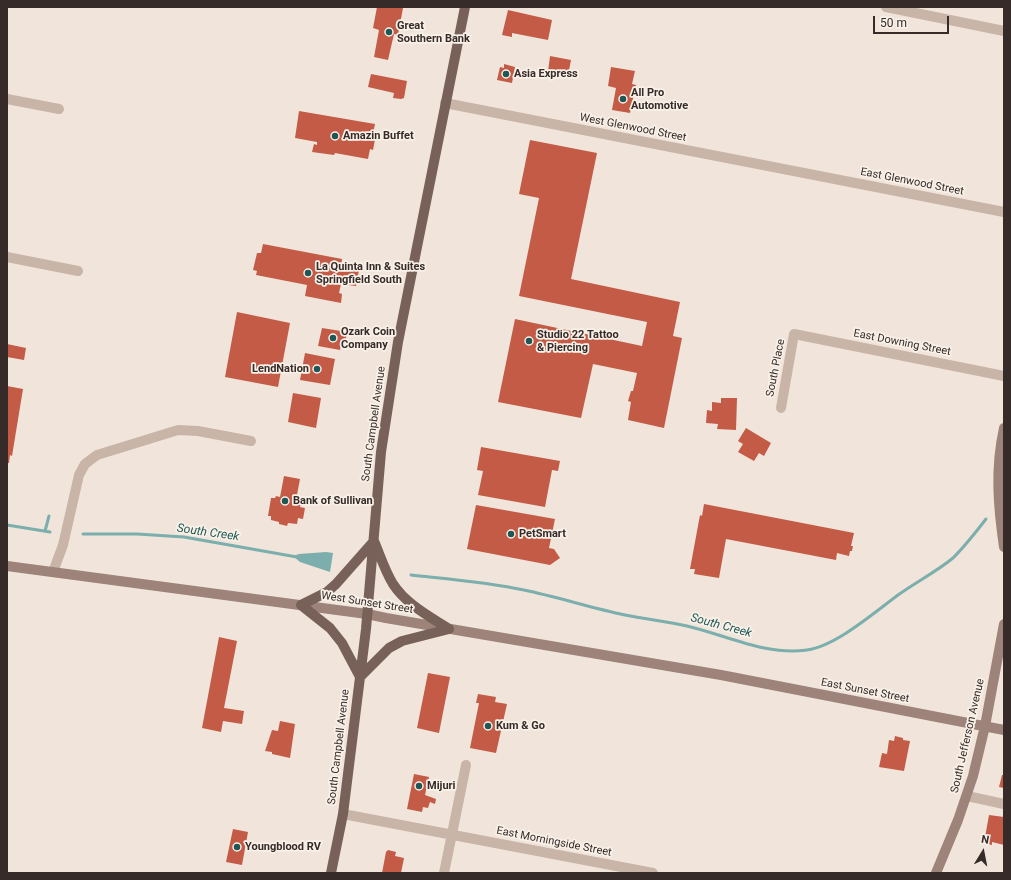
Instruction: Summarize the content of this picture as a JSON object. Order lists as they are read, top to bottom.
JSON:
{
  "streets": {
    "main road": [
      "South Campbell Avenue",
      "West Sunset Street",
      "East Sunset Street",
      "South Jefferson Avenue"
    ],
    "street": [
      "West Glenwood Street",
      "East Glenwood Street",
      "East Downing Street",
      "South Place",
      "East Morningside Street"
    ]
  },
  "crossings": [
    ["West Glenwood Street", "East Glenwood Street"],
    ["West Glenwood Street", "South Campbell Avenue"],
    ["East Downing Street", "South Place"],
    ["South Campbell Avenue", "West Sunset Street"],
    ["South Campbell Avenue", "East Morningside Street"],
    ["West Sunset Street", "East Sunset Street"],
    ["East Sunset Street", "South Jefferson Avenue"]
  ],
  "water": ["South Creek"],
  "places": [
    "Great Southern Bank",
    "Asia Express",
    "All Pro Automotive",
    "Amazin Buffet",
    "La Quinta Inn & Suites Springfield South",
    "Ozark Coin Company",
    "Studio 22 Tattoo & Piercing",
    "LendNation",
    "Bank of Sullivan",
    "PetSmart",
    "Kum & Go",
    "Mijuri",
    "Youngblood RV"
  ],
  "scale_bar": "50 m",
  "north": "top"
}
